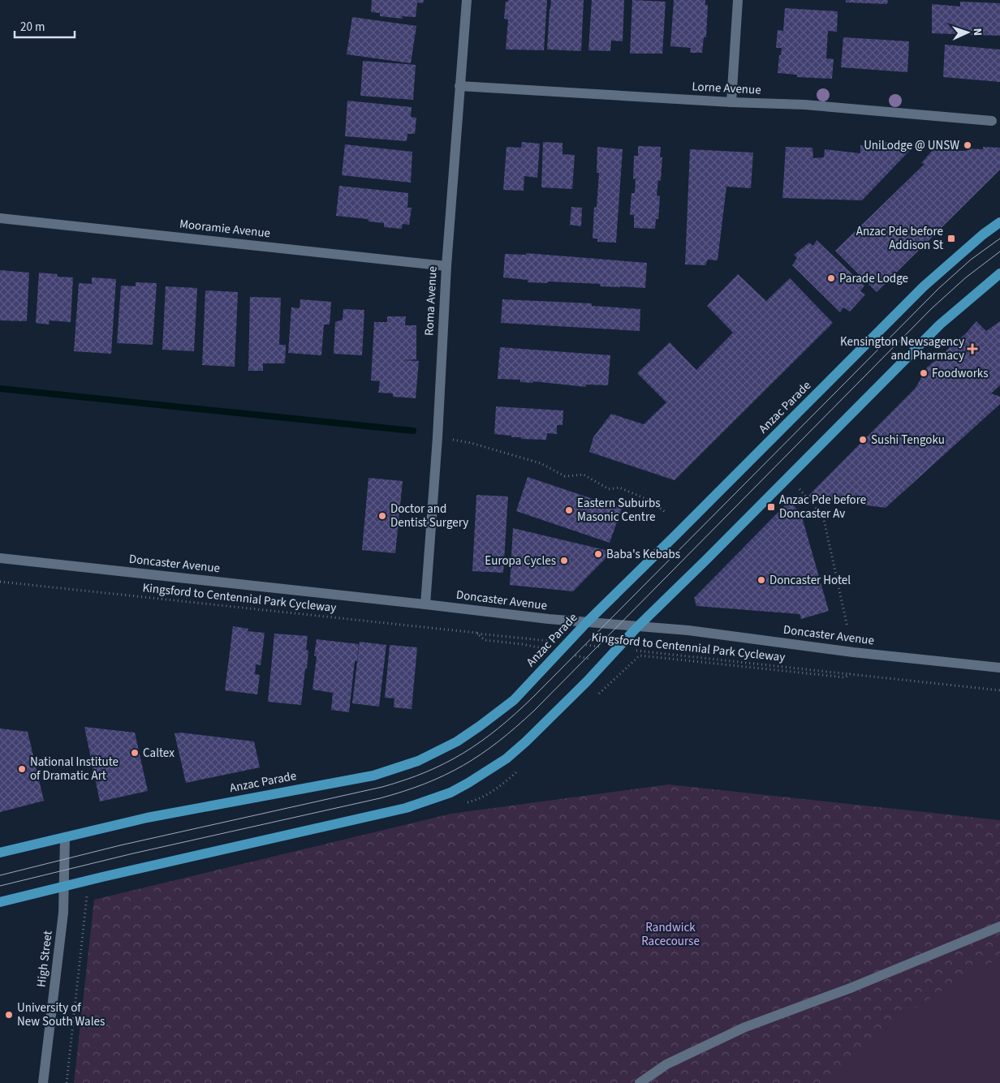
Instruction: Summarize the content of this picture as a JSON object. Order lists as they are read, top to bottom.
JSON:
{
  "streets": {
    "main road": ["Anzac Parade"],
    "street": [
      "Lorne Avenue",
      "Mooramie Avenue",
      "Roma Avenue",
      "Doncaster Avenue",
      "High Street"
    ],
    "path": ["Kingsford to Centennial Park Cycleway"]
  },
  "crossings": [
    ["Lorne Avenue", "Roma Avenue"],
    ["Mooramie Avenue", "Roma Avenue"],
    ["Roma Avenue", "Doncaster Avenue"],
    ["Anzac Parade", "Doncaster Avenue"],
    ["Anzac Parade", "High Street"]
  ],
  "parks": ["Randwick Racecourse"],
  "places": {
    "other": [
      "UniLodge @ UNSW",
      "Parade Lodge",
      "Foodworks",
      "Sushi Tengoku",
      "Eastern Suburbs Masonic Centre",
      "Doctor and Dentist Surgery",
      "Baba's Kebabs",
      "Europa Cycles",
      "Doncaster Hotel",
      "Caltex",
      "National Institute of Dramatic Art",
      "University of New South Wales"
    ],
    "transit": ["Anzac Pde before Addison St", "Anzac Pde before Doncaster Av"],
    "health": ["Kensington Newsagency and Pharmacy"]
  },
  "scale_bar": "20 m",
  "north": "right"
}
